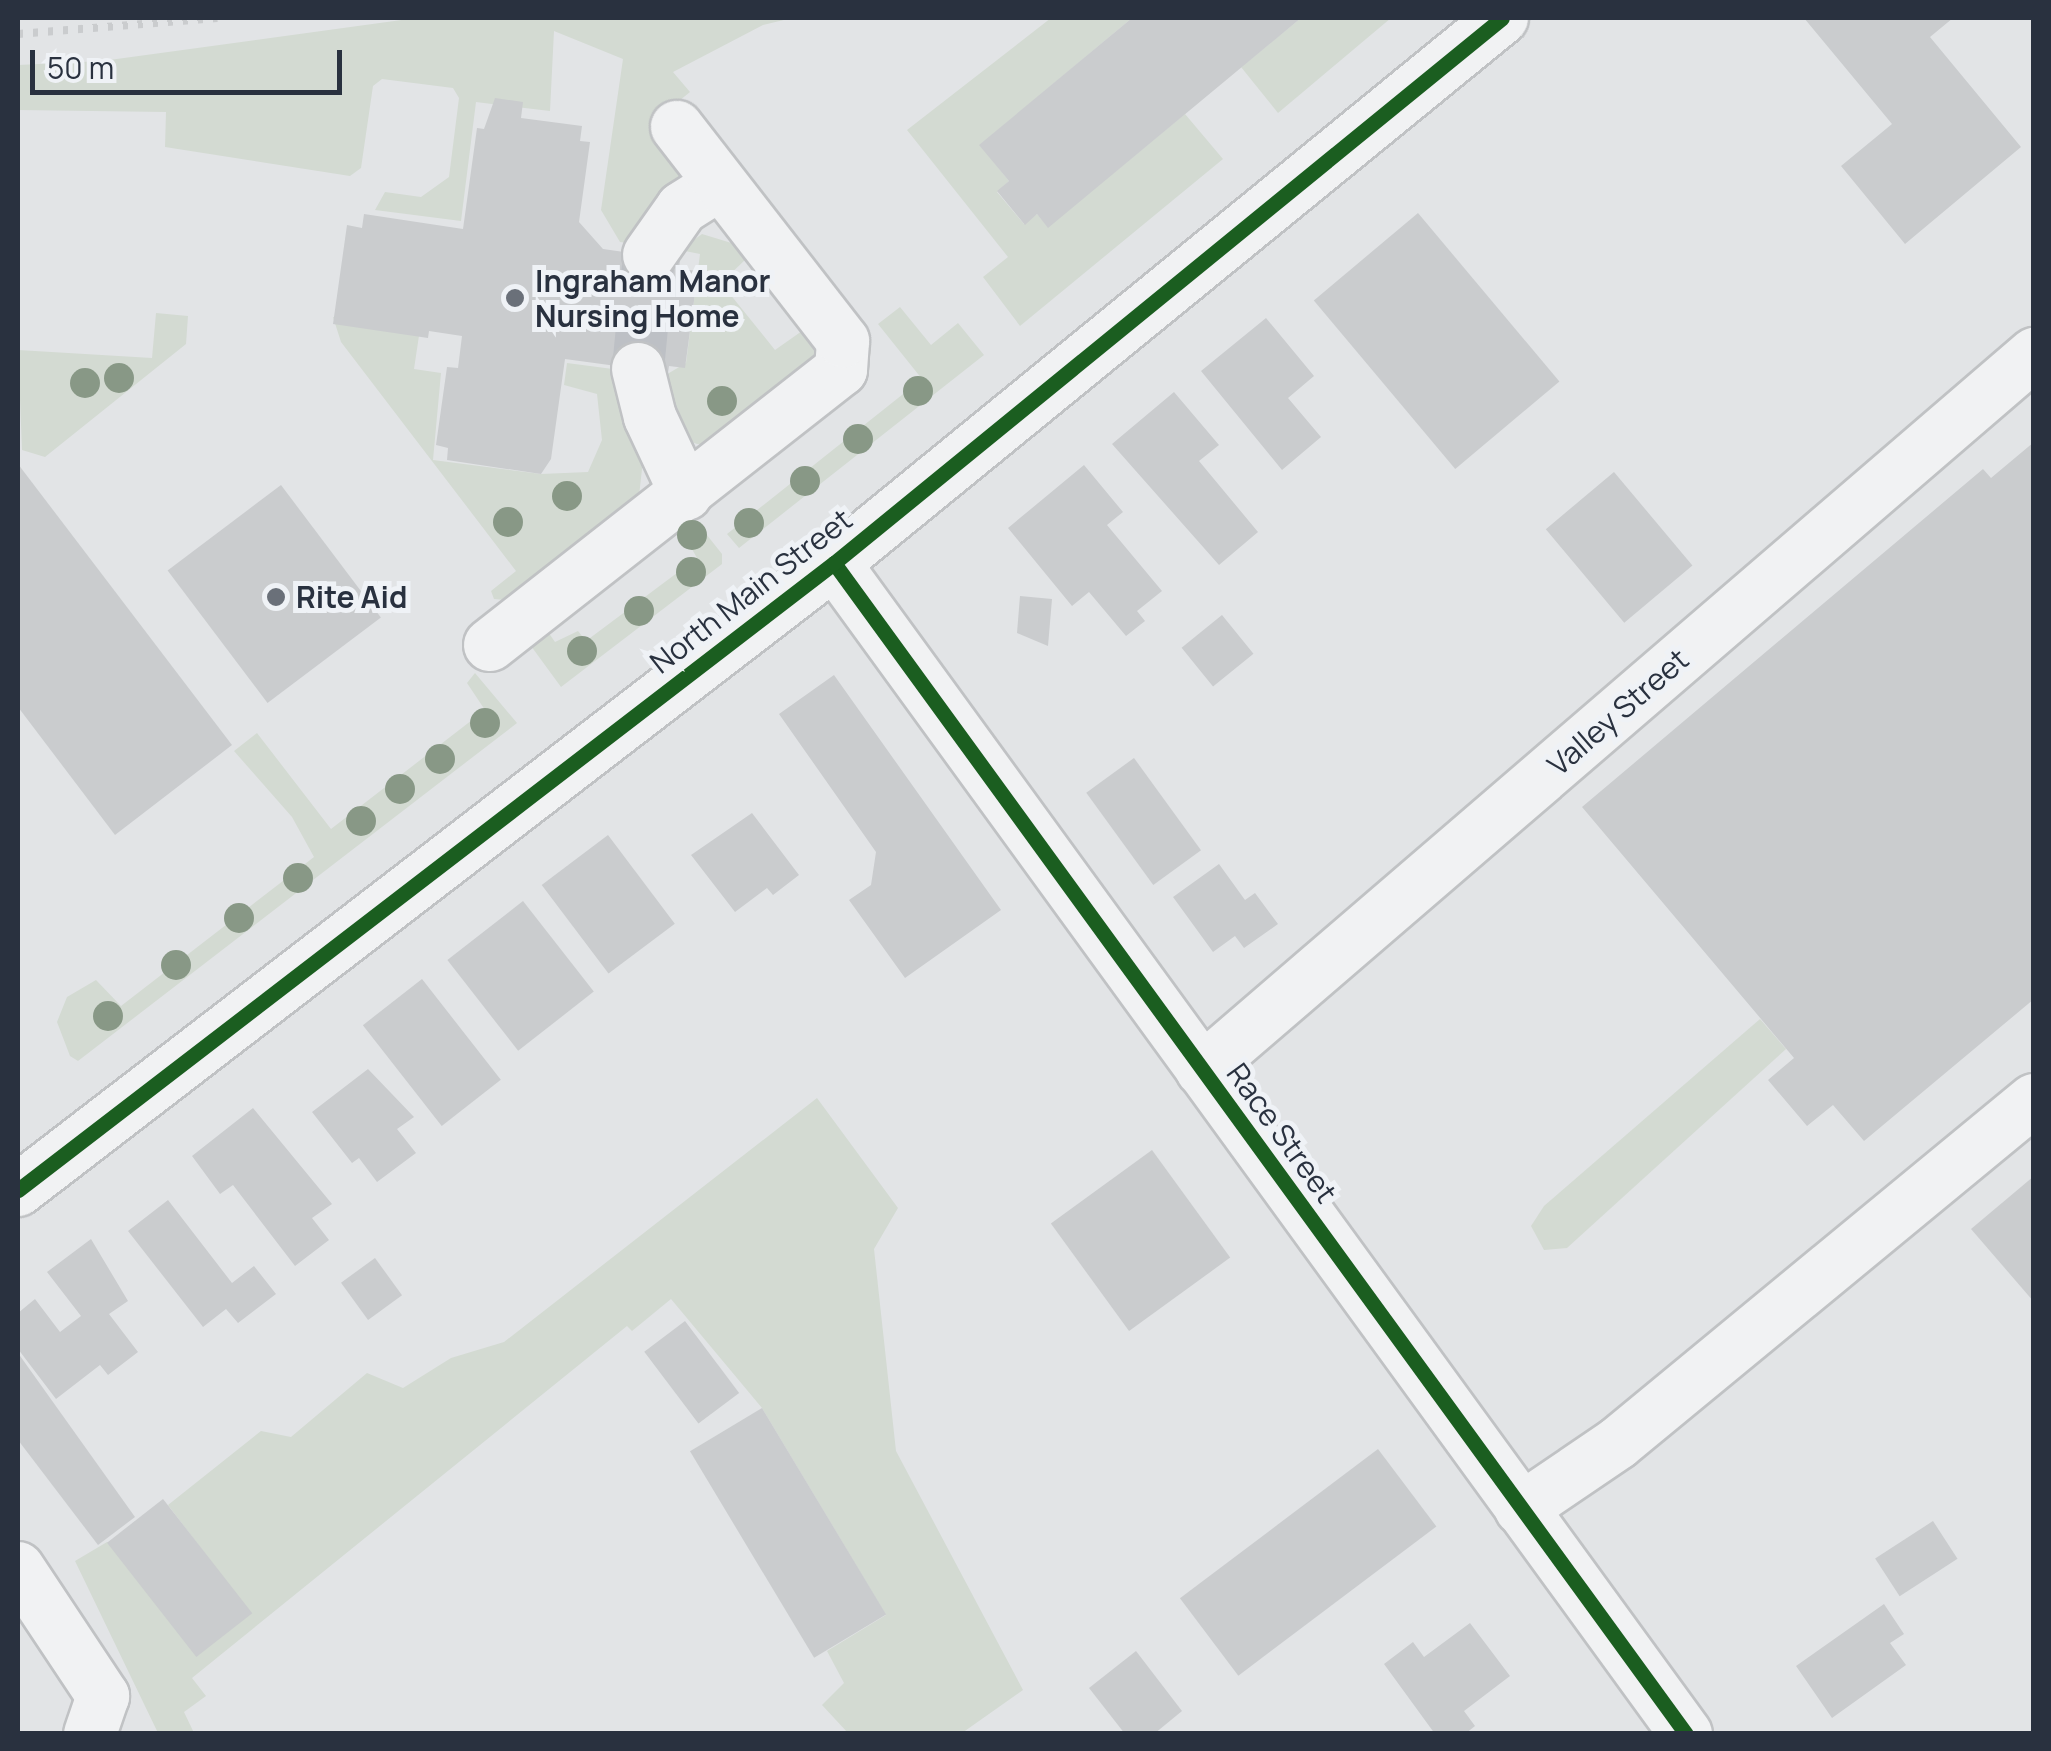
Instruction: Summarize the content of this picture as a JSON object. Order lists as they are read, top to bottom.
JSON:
{
  "streets": {
    "street": ["North Main Street", "Valley Street", "Race Street"]
  },
  "crossings": [
    ["North Main Street", "Race Street"],
    ["Valley Street", "Race Street"]
  ],
  "places": ["Ingraham Manor Nursing Home", "Rite Aid"],
  "scale_bar": "50 m"
}
